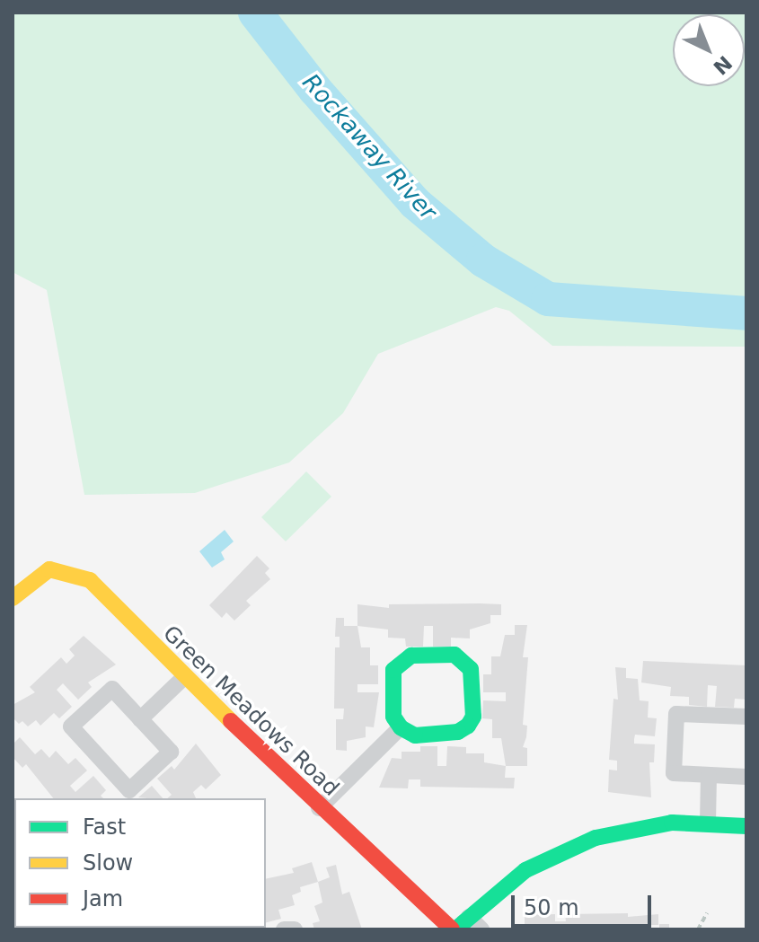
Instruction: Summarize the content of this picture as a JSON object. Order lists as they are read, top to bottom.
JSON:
{
  "streets": {
    "street": ["Green Meadows Road"]
  },
  "water": ["Rockaway River"],
  "legend": ["Fast", "Slow", "Jam"],
  "scale_bar": "50 m",
  "north": "bottom right"
}
